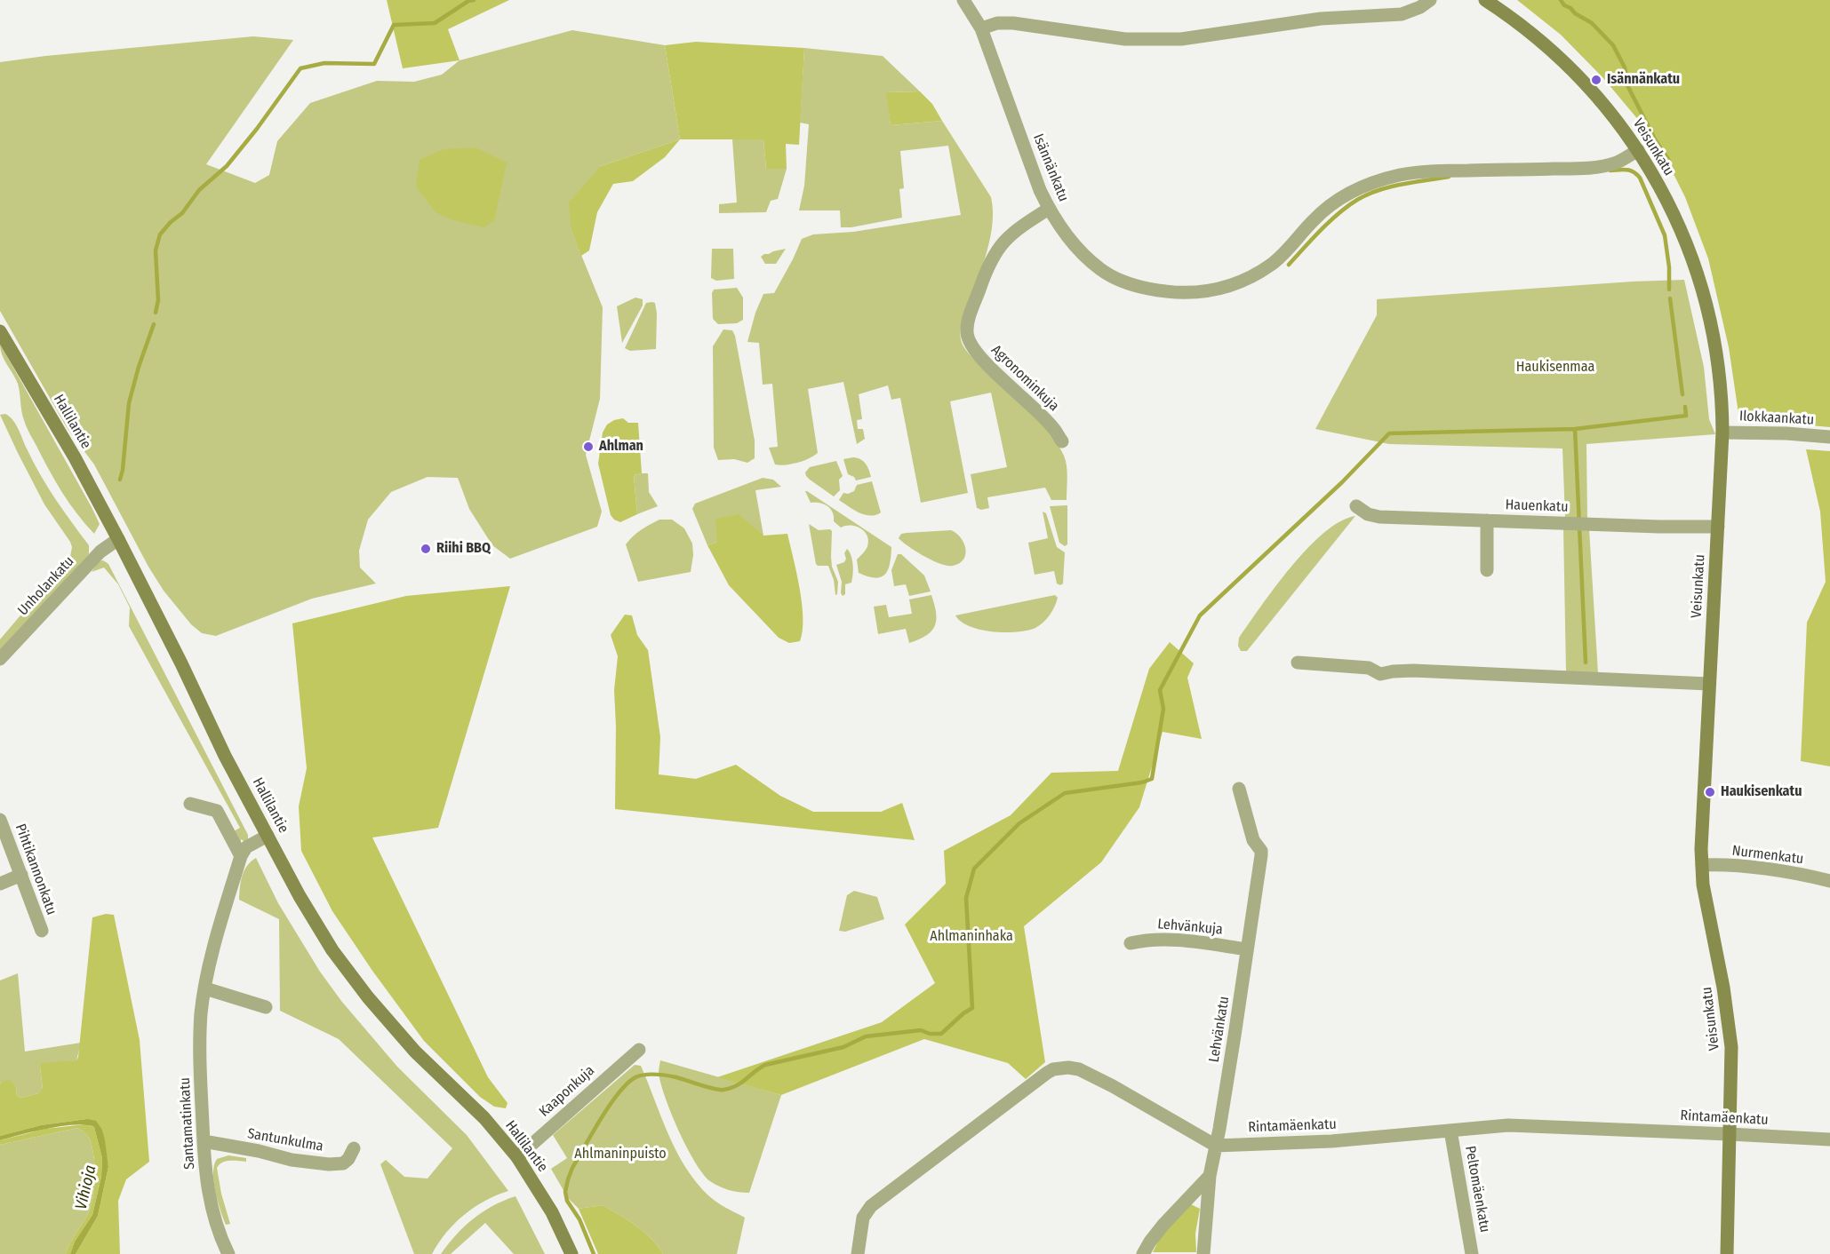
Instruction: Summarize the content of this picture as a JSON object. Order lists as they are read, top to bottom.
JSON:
{
  "streets": {
    "street": [
      "Veisunkatu",
      "Isännänkatu",
      "Agronominkuja",
      "Ilokkaankatu",
      "Hallilantie",
      "Hauenkatu",
      "Unholankatu",
      "Nurmenkatu",
      "Pihtikannonkatu",
      "Lehvänkuja",
      "Lehvänkatu",
      "Kaaponkuja",
      "Rintamäenkatu",
      "Santamatinkatu",
      "Santunkulma",
      "Peltomäenkatu"
    ]
  },
  "crossings": [
    ["Veisunkatu", "Isännänkatu"],
    ["Veisunkatu", "Ilokkaankatu"],
    ["Veisunkatu", "Hauenkatu"],
    ["Veisunkatu", "Nurmenkatu"],
    ["Veisunkatu", "Rintamäenkatu"],
    ["Isännänkatu", "Agronominkuja"],
    ["Hallilantie", "Unholankatu"],
    ["Hallilantie", "Kaaponkuja"],
    ["Lehvänkuja", "Lehvänkatu"],
    ["Lehvänkatu", "Rintamäenkatu"],
    ["Rintamäenkatu", "Peltomäenkatu"],
    ["Santamatinkatu", "Santunkulma"]
  ],
  "water": ["Vihioja"],
  "parks": ["Haukisenmaa", "Ahlmaninhaka", "Ahlmaninpuisto"],
  "places": [
    "Isännänkatu",
    "Ahlman",
    "Riihi BBQ",
    "Haukisenkatu"
  ]
}
